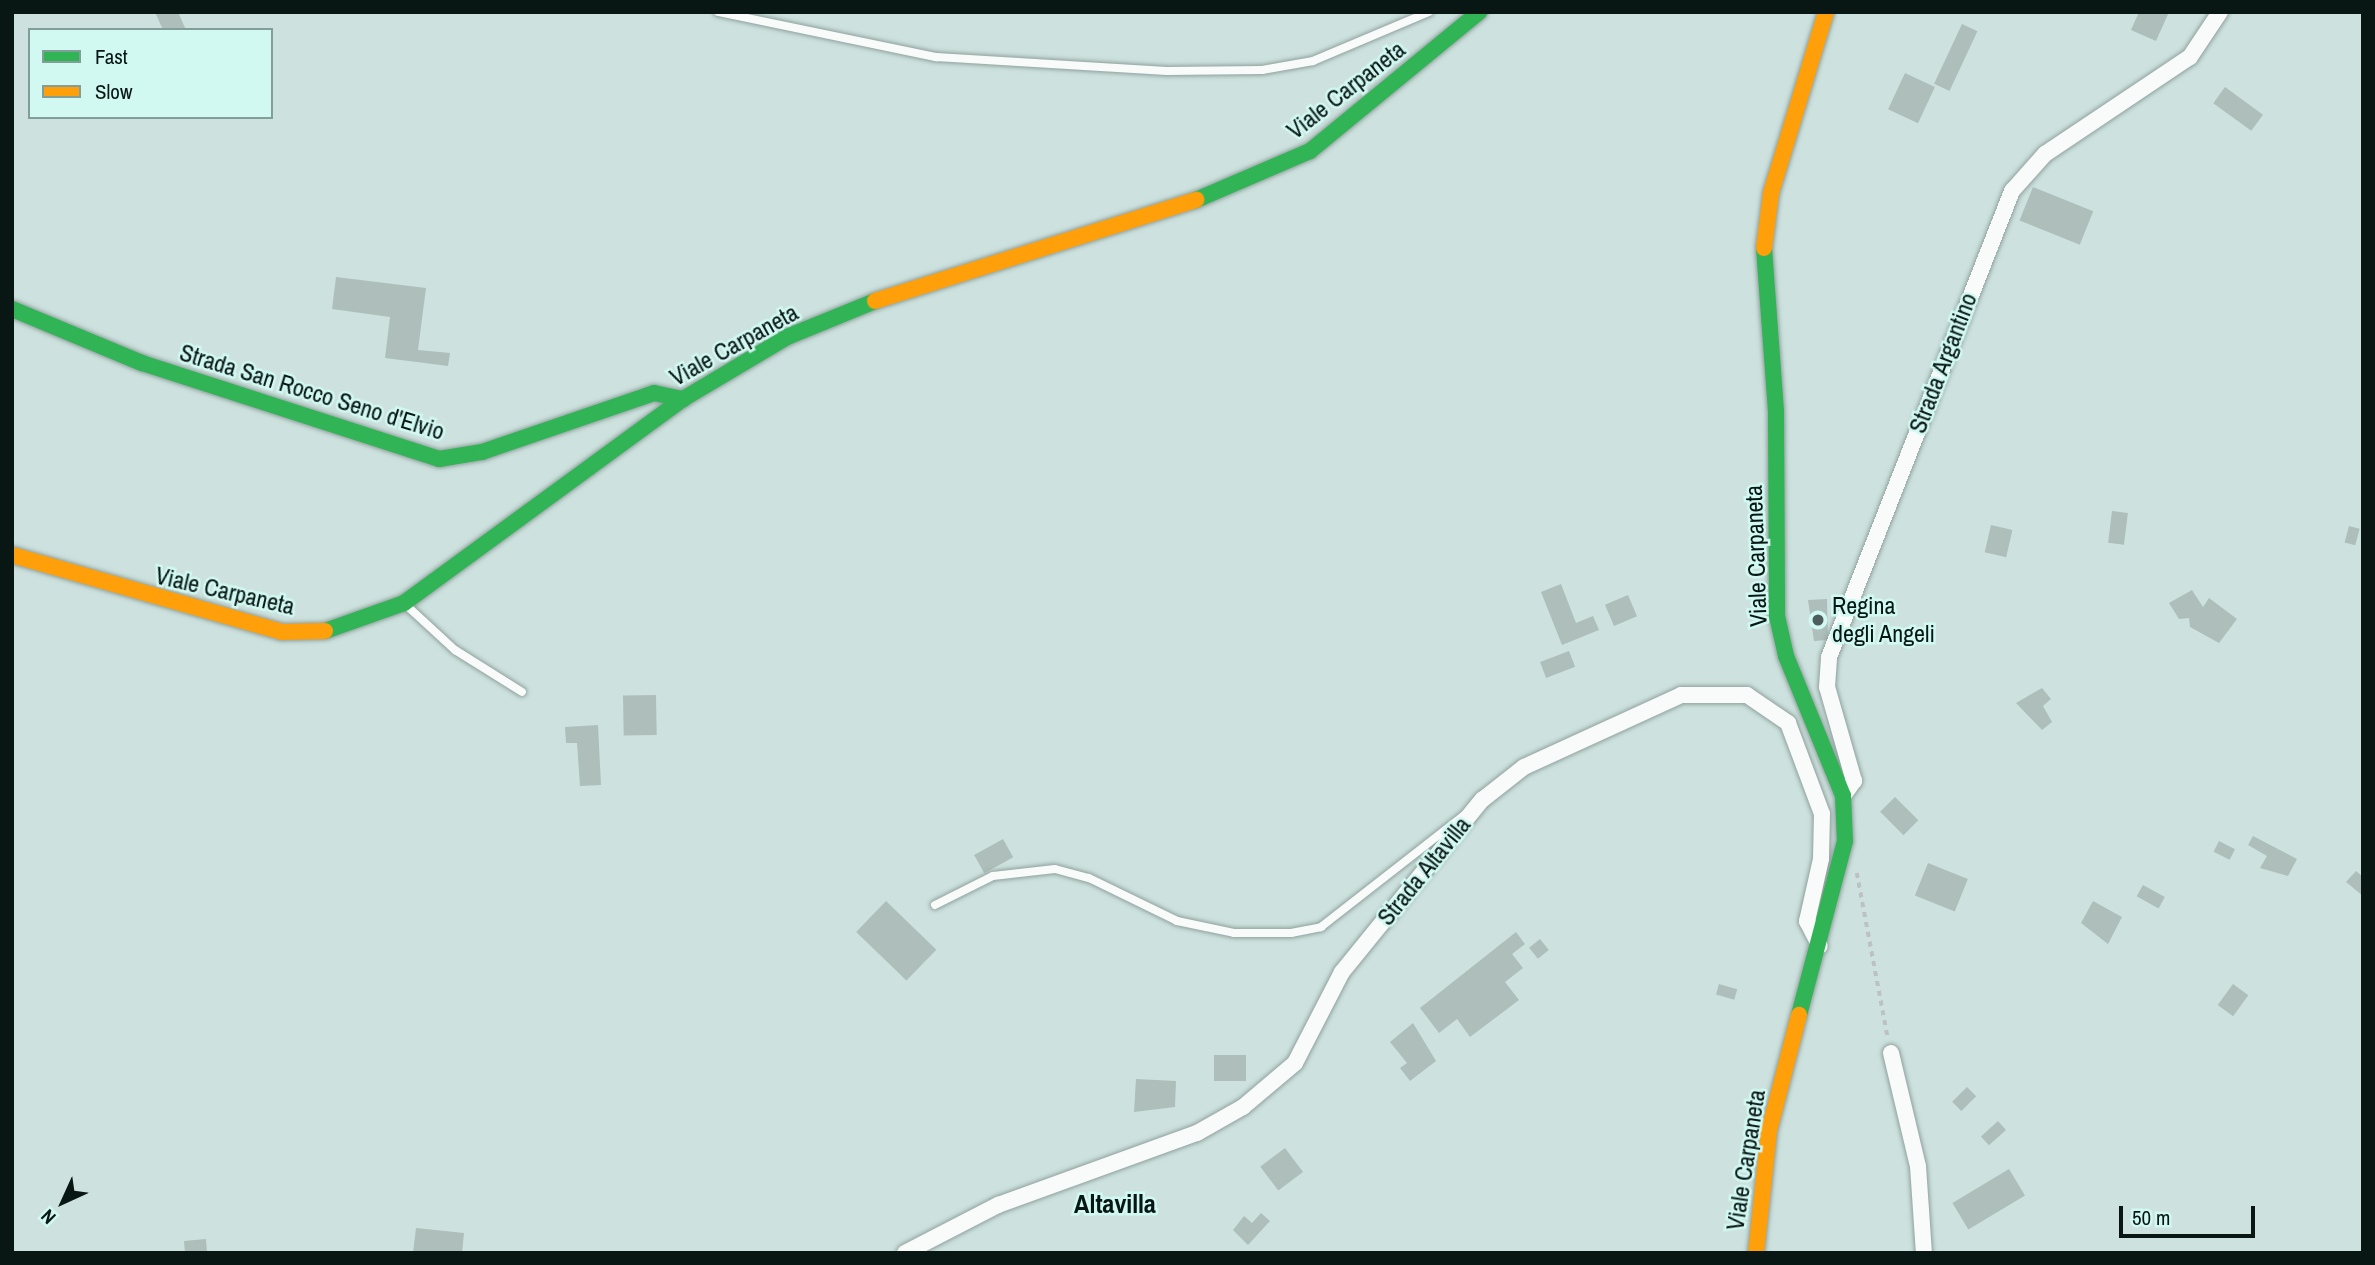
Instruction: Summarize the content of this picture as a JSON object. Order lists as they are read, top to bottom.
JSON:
{
  "streets": {
    "main road": ["Viale Carpaneta", "Strada San Rocco Seno d'Elvio"],
    "street": ["Strada Argantino", "Strada Altavilla"]
  },
  "crossings": [
    ["Viale Carpaneta", "Strada Argantino"],
    ["Viale Carpaneta", "Strada San Rocco Seno d'Elvio"],
    ["Viale Carpaneta", "Strada Altavilla"]
  ],
  "districts": ["Altavilla"],
  "places": ["Regina degli Angeli"],
  "legend": ["Fast", "Slow"],
  "scale_bar": "50 m",
  "north": "bottom left"
}
